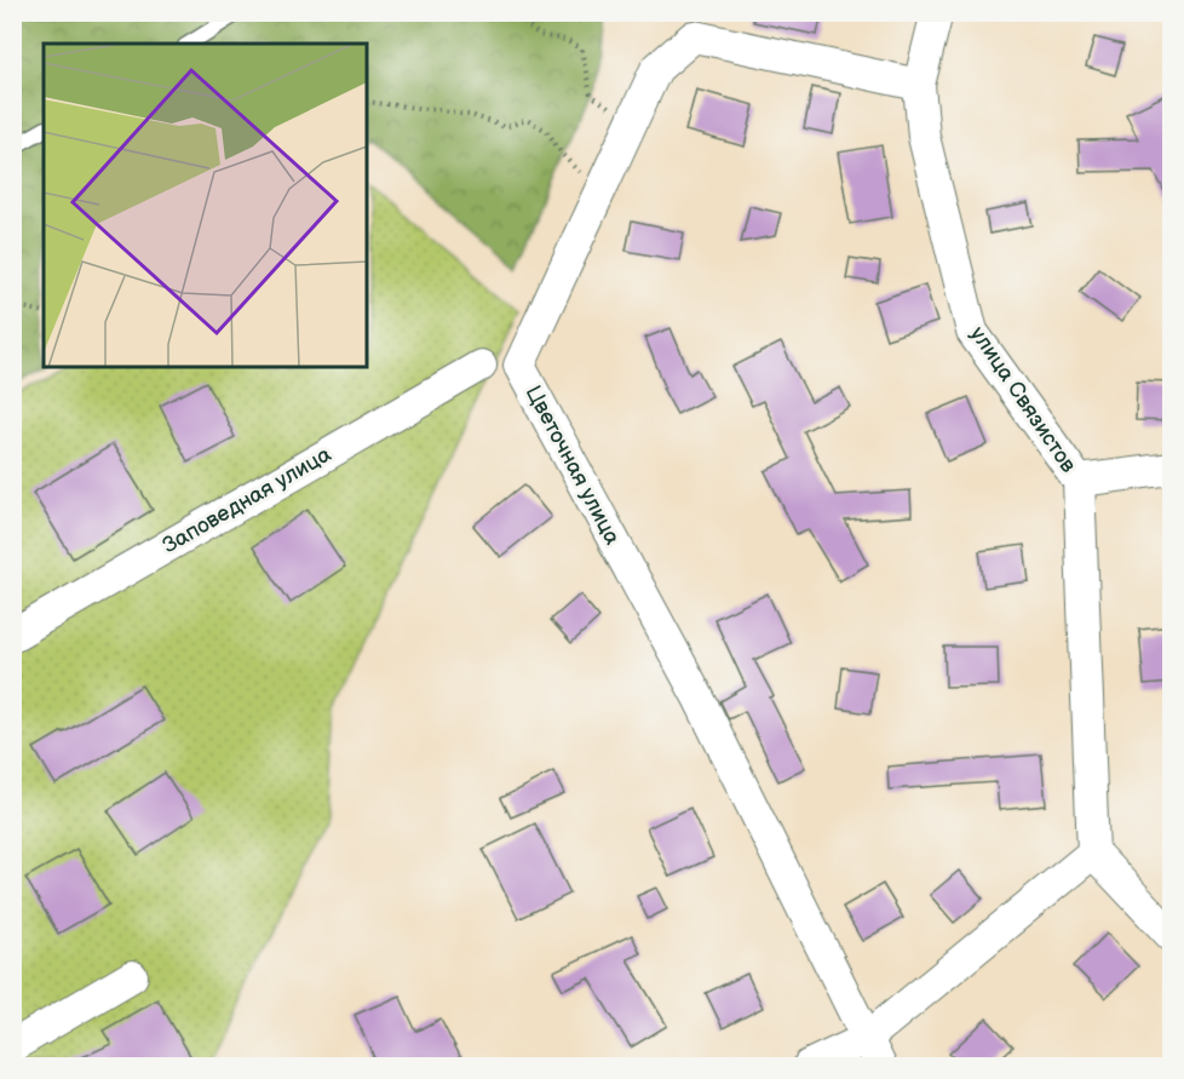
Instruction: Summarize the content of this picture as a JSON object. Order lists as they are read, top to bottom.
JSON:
{
  "streets": {
    "street": ["улица Связистов", "Цветочная улица", "Заповедная улица"]
  },
  "crossings": [
    ["улица Связистов", "Цветочная улица"]
  ]
}
